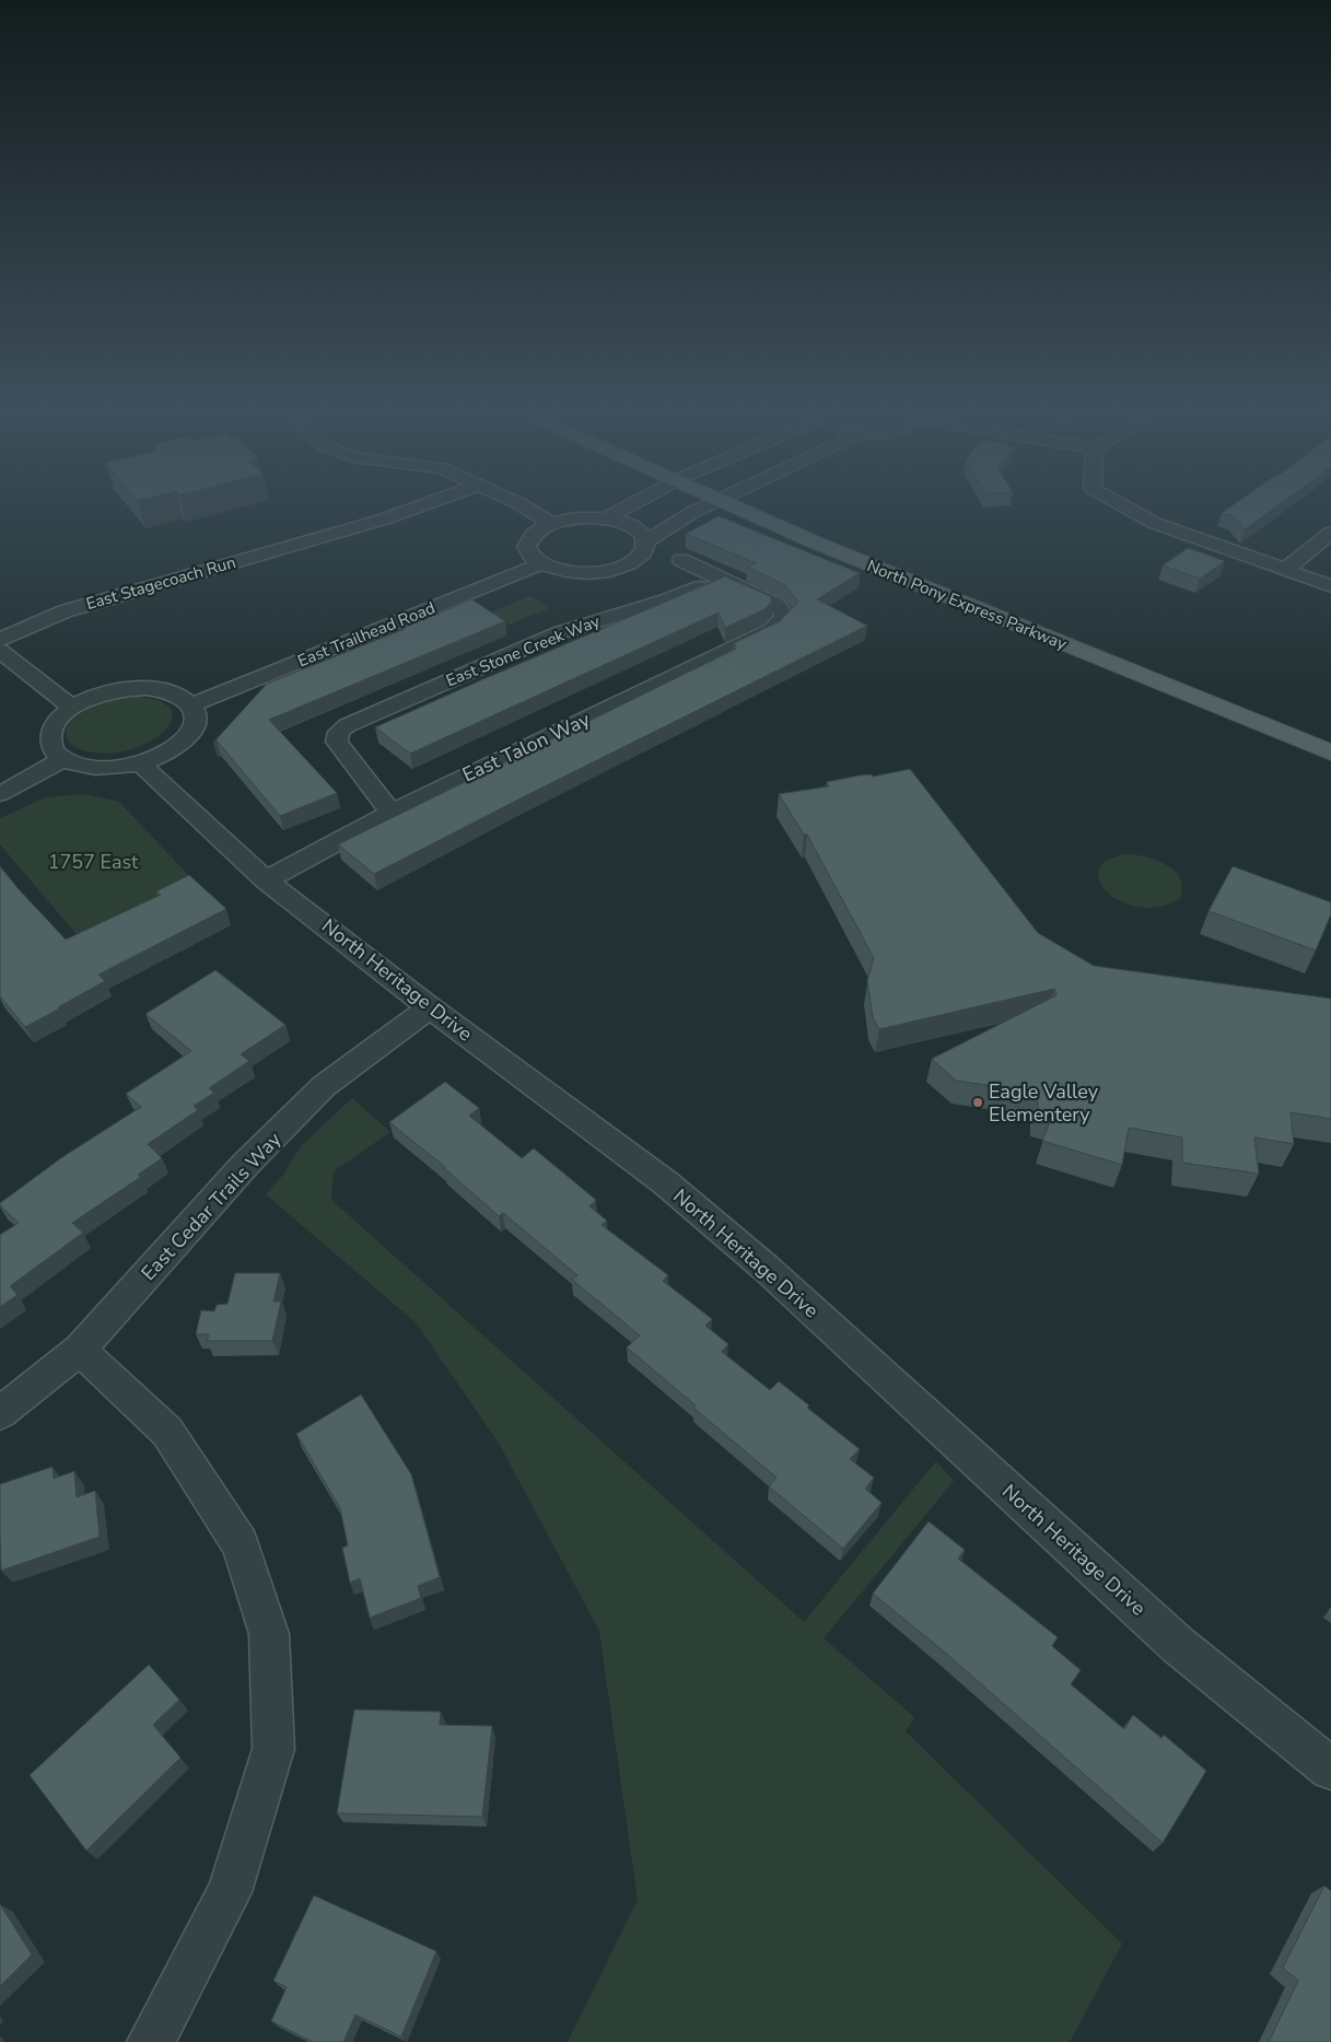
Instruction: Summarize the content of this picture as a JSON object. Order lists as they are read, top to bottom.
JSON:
{
  "streets": {
    "main road": ["North Pony Express Parkway"],
    "street": [
      "East Stagecoach Run",
      "East Trailhead Road",
      "East Stone Creek Way",
      "East Talon Way",
      "North Heritage Drive",
      "East Cedar Trails Way"
    ]
  },
  "crossings": [
    ["East Stone Creek Way", "East Talon Way"],
    ["East Talon Way", "North Heritage Drive"],
    ["North Heritage Drive", "East Cedar Trails Way"]
  ],
  "parks": ["1757 East"],
  "places": ["Eagle Valley Elementery"]
}
